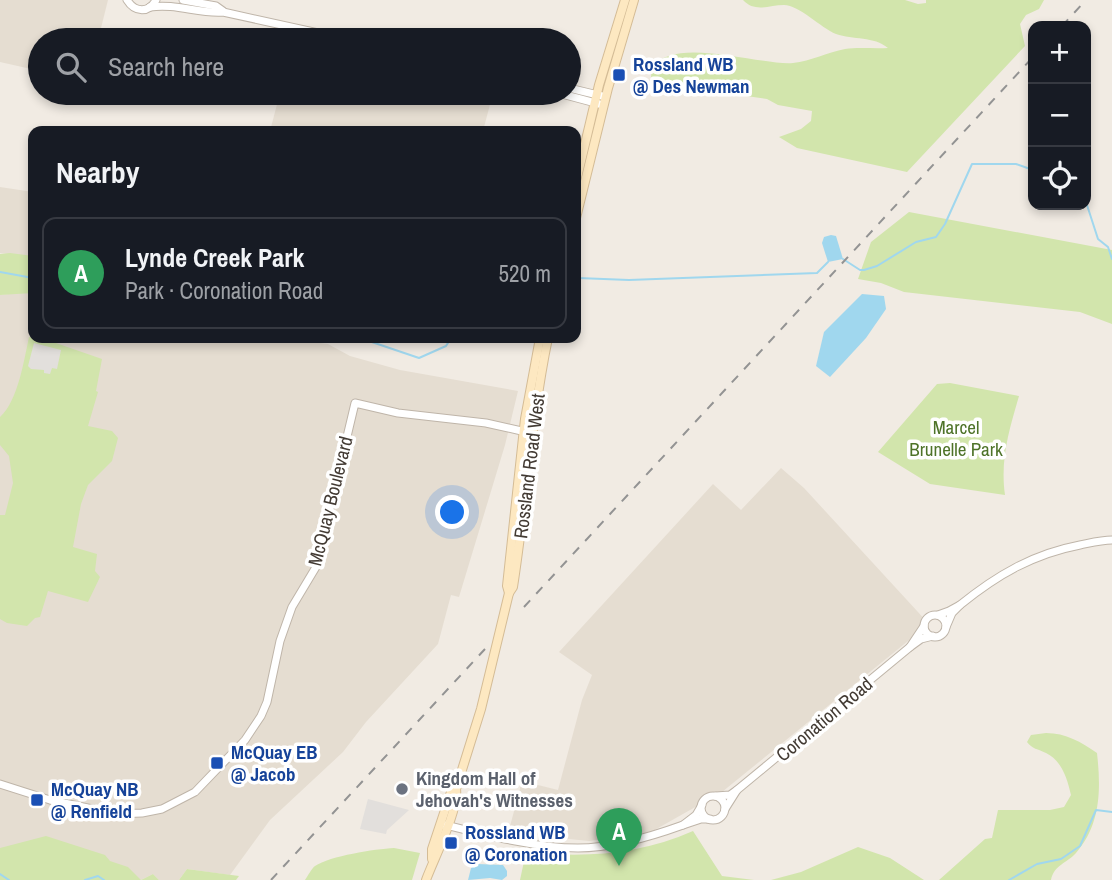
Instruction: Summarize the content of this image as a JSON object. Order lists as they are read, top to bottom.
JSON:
{
  "streets": {
    "main road": ["Rossland Road West"],
    "street": ["McQuay Boulevard", "Coronation Road"]
  },
  "crossings": [
    ["Rossland Road West", "McQuay Boulevard"]
  ],
  "parks": ["Marcel Brunelle Park"],
  "places": {
    "transit": [
      "Rossland WB @ Des Newman",
      "McQuay EB @ Jacob",
      "McQuay NB @ Renfield",
      "Rossland WB @ Coronation"
    ],
    "other": ["Kingdom Hall of Jehovah's Witnesses"]
  },
  "page": {
    "map_buttons": ["+", "−"],
    "search": "Search here",
    "heading": "Nearby",
    "list": [
      {
        "mark": "A",
        "name": "Lynde Creek Park",
        "note": "Park · Coronation Road",
        "value": "520 m"
      }
    ],
    "pins": "A"
  }
}
